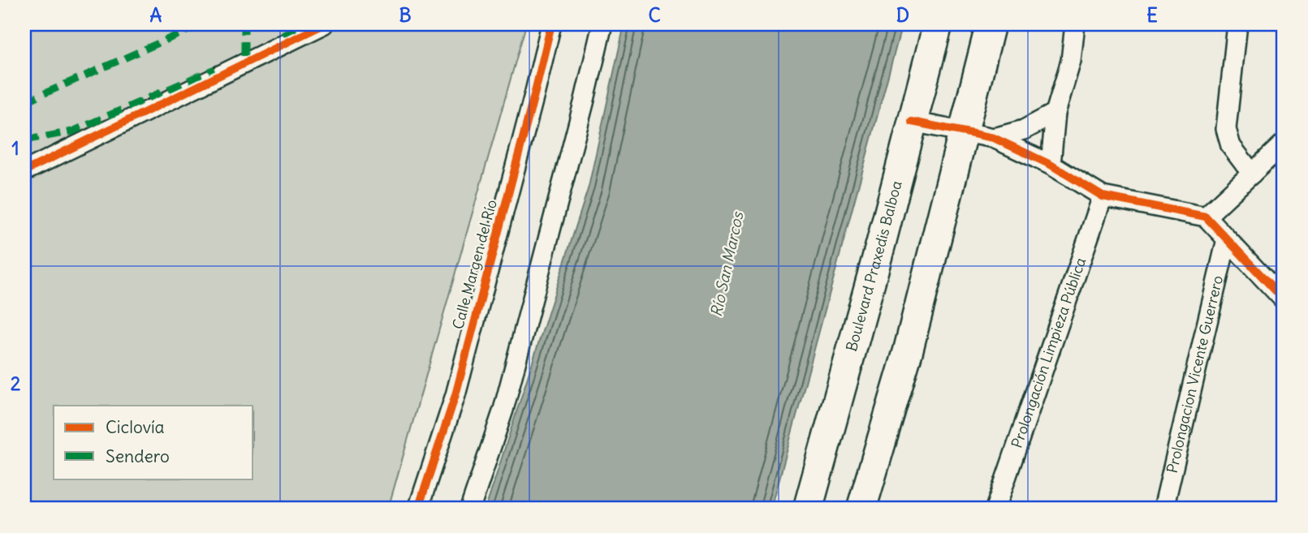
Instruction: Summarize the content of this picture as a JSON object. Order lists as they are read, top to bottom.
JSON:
{
  "streets": {
    "main road": ["Boulevard Praxedis Balboa"],
    "street": ["Calle Margen del Río", "Prolongación Limpieza Pública", "Prolongacion Vicente Guerrero"]
  },
  "water": ["Río San Marcos"],
  "legend": ["Ciclovía", "Sendero"],
  "grid": {
    "columns": [
      "A",
      "B",
      "C",
      "D",
      "E"
    ],
    "rows": ["1", "2"]
  }
}
